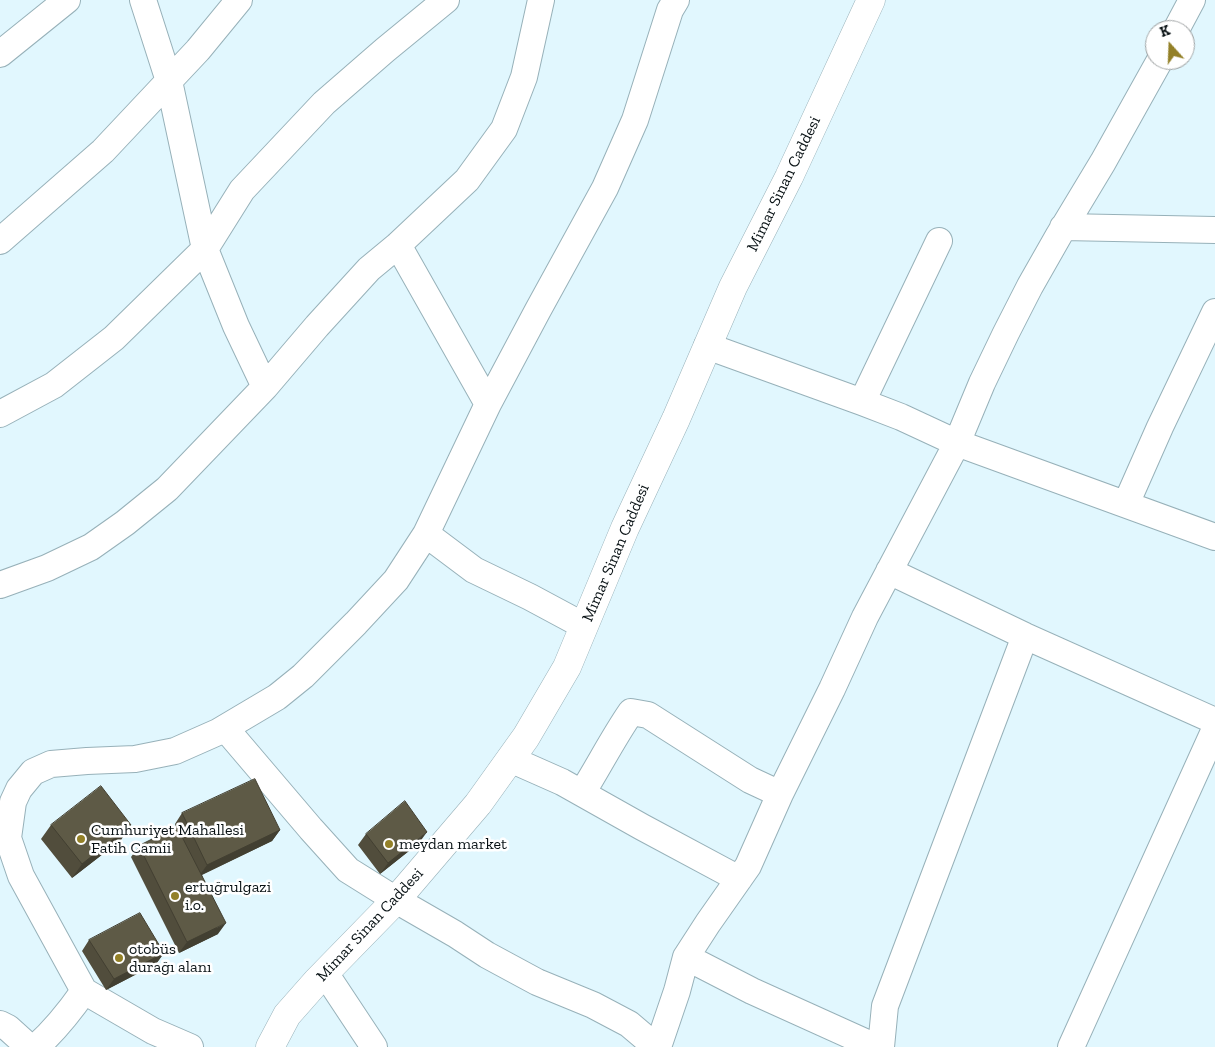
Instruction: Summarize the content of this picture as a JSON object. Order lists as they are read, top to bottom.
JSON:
{
  "streets": {
    "street": ["Mimar Sinan Caddesi"]
  },
  "places": [
    "Cumhuriyet Mahallesi Fatih Camii",
    "meydan market",
    "ertuğrulgazi i.o.",
    "otobüs durağı alanı"
  ],
  "north": "top"
}
